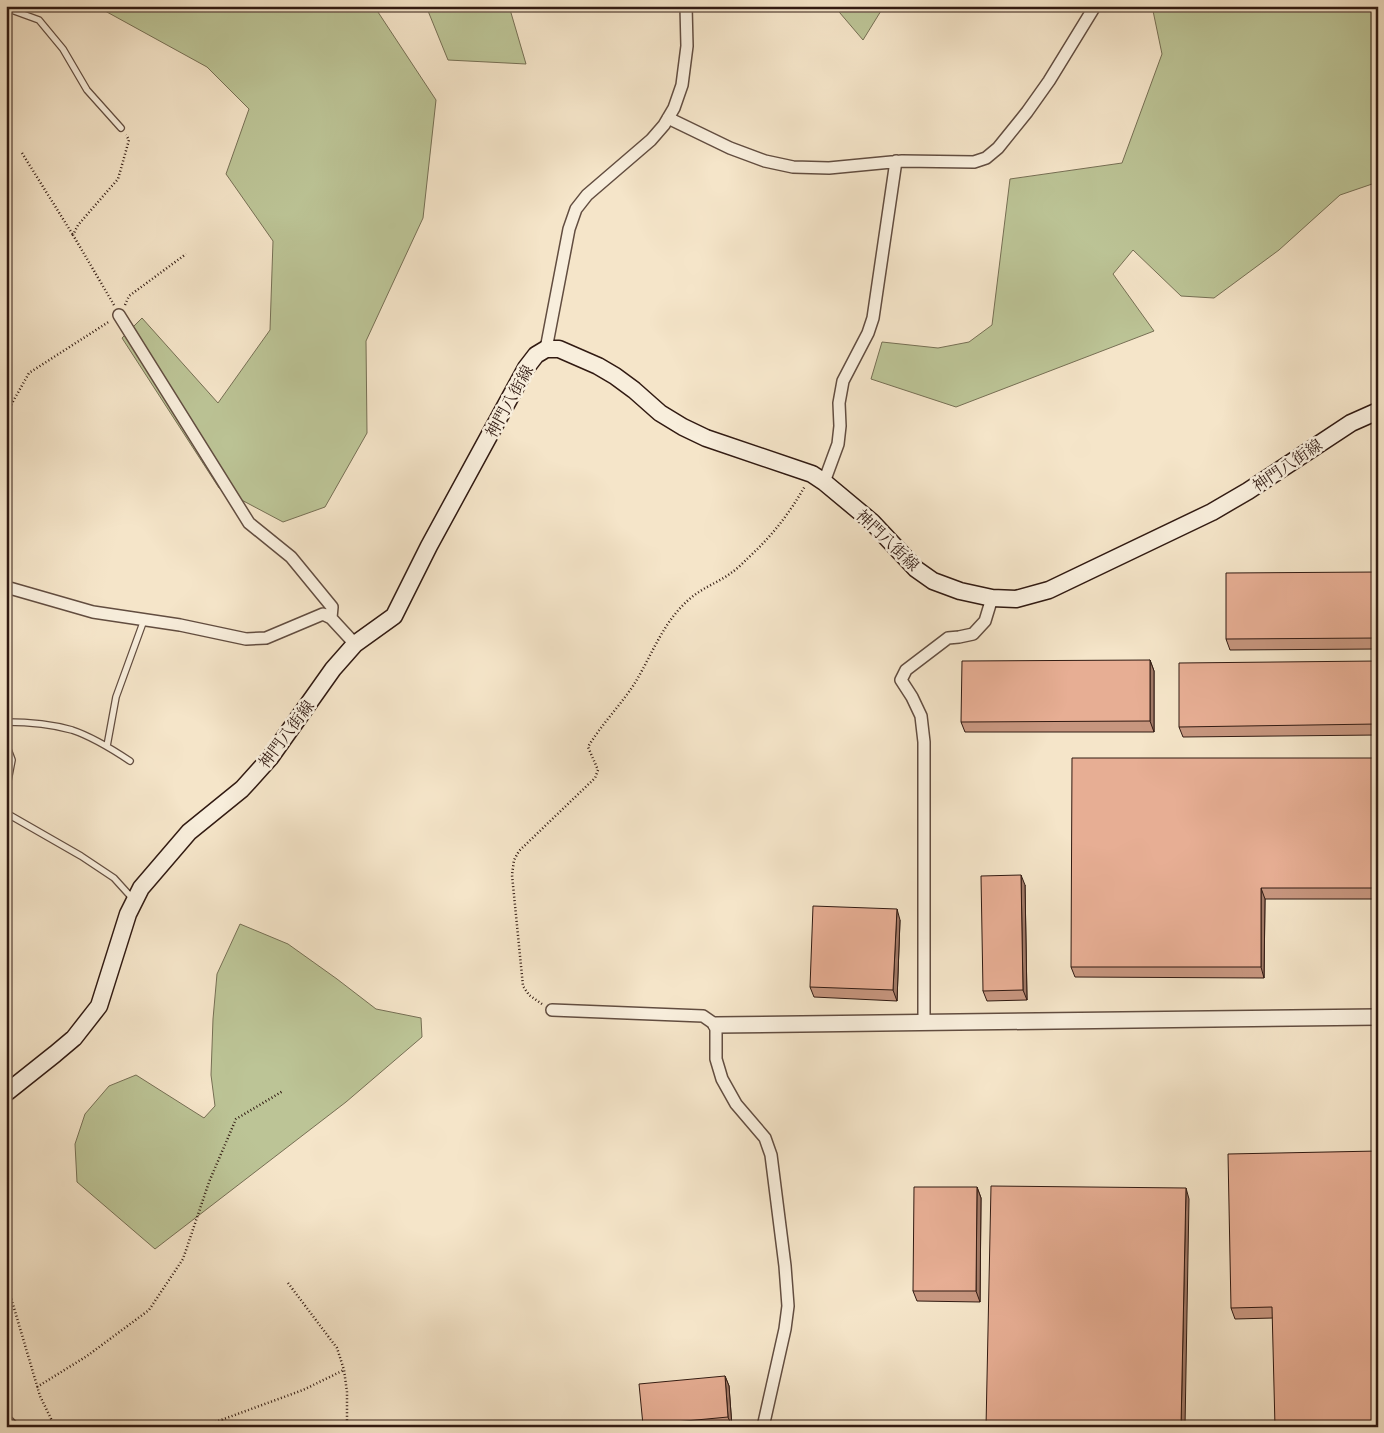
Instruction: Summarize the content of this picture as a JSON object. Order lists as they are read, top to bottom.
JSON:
{
  "streets": {
    "main road": ["神門八街線"]
  }
}
